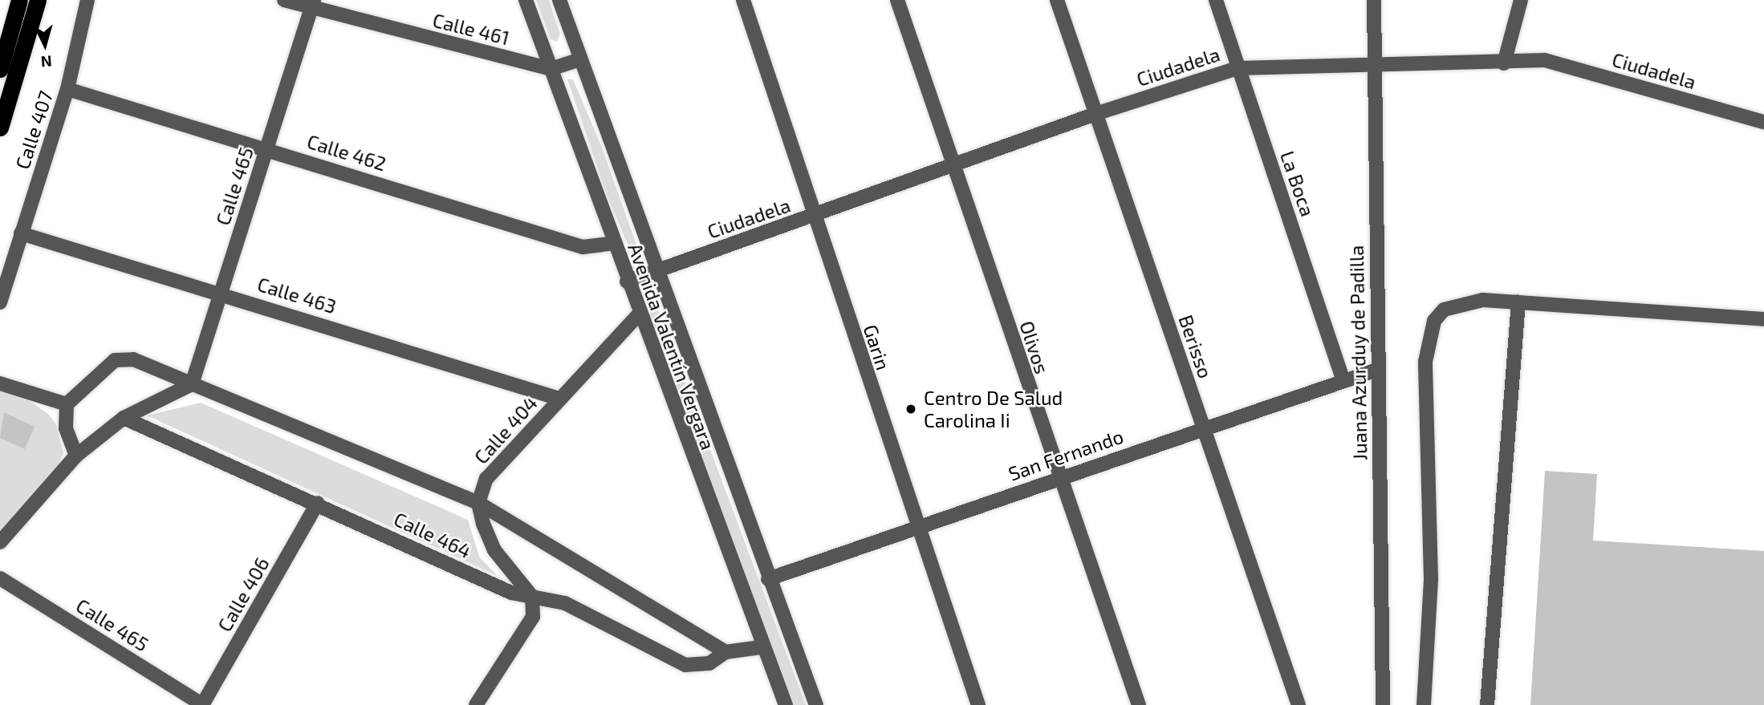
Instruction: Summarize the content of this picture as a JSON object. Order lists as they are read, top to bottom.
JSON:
{
  "streets": {
    "street": [
      "Calle 461",
      "Ciudadela",
      "Calle 407",
      "Calle 462",
      "La Boca",
      "Calle 465",
      "Calle 463",
      "Avenida Valentín Vergara",
      "Berisso",
      "Garin",
      "Olivos",
      "Juana Azurduy de Padilla",
      "Calle 404",
      "San Fernando",
      "Calle 464",
      "Calle 406"
    ]
  },
  "crossings": [
    ["Calle 461", "Calle 465"],
    ["Calle 461", "Avenida Valentín Vergara"],
    ["Ciudadela", "La Boca"],
    ["Ciudadela", "Avenida Valentín Vergara"],
    ["Ciudadela", "Berisso"],
    ["Ciudadela", "Garin"],
    ["Ciudadela", "Olivos"],
    ["Ciudadela", "Juana Azurduy de Padilla"],
    ["Calle 407", "Calle 462"],
    ["Calle 407", "Calle 463"],
    ["Calle 462", "Calle 465"],
    ["Calle 462", "Avenida Valentín Vergara"],
    ["La Boca", "San Fernando"],
    ["Calle 465", "Calle 463"],
    ["Calle 465", "Calle 406"],
    ["Calle 463", "Calle 404"],
    ["Avenida Valentín Vergara", "Calle 404"],
    ["Avenida Valentín Vergara", "San Fernando"],
    ["Avenida Valentín Vergara", "Calle 464"],
    ["Berisso", "San Fernando"],
    ["Garin", "San Fernando"],
    ["Olivos", "San Fernando"],
    ["Juana Azurduy de Padilla", "San Fernando"],
    ["Calle 464", "Calle 406"]
  ],
  "places": ["Centro De Salud Carolina Ii"],
  "north": "bottom"
}
